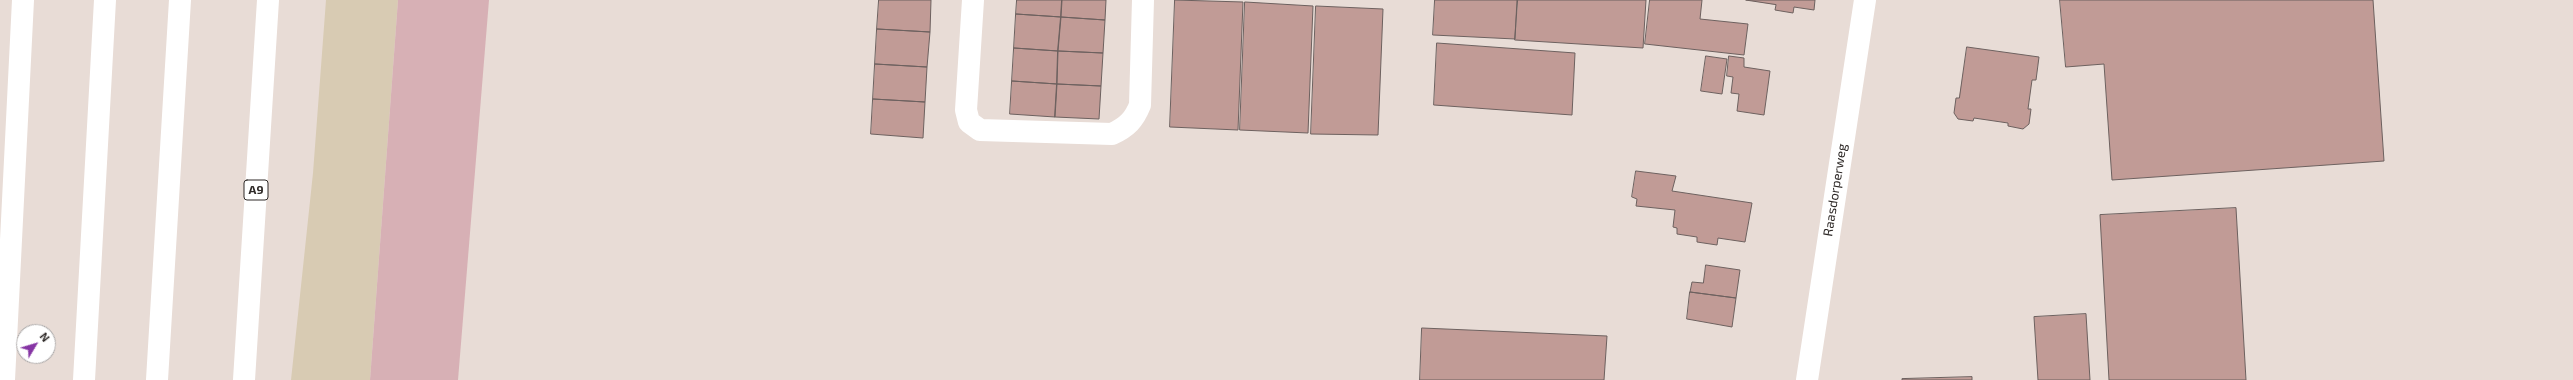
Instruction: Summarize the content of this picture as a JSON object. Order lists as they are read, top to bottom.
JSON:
{
  "streets": {
    "main road": ["A9", "Raasdorperweg"]
  },
  "north": "top right"
}
